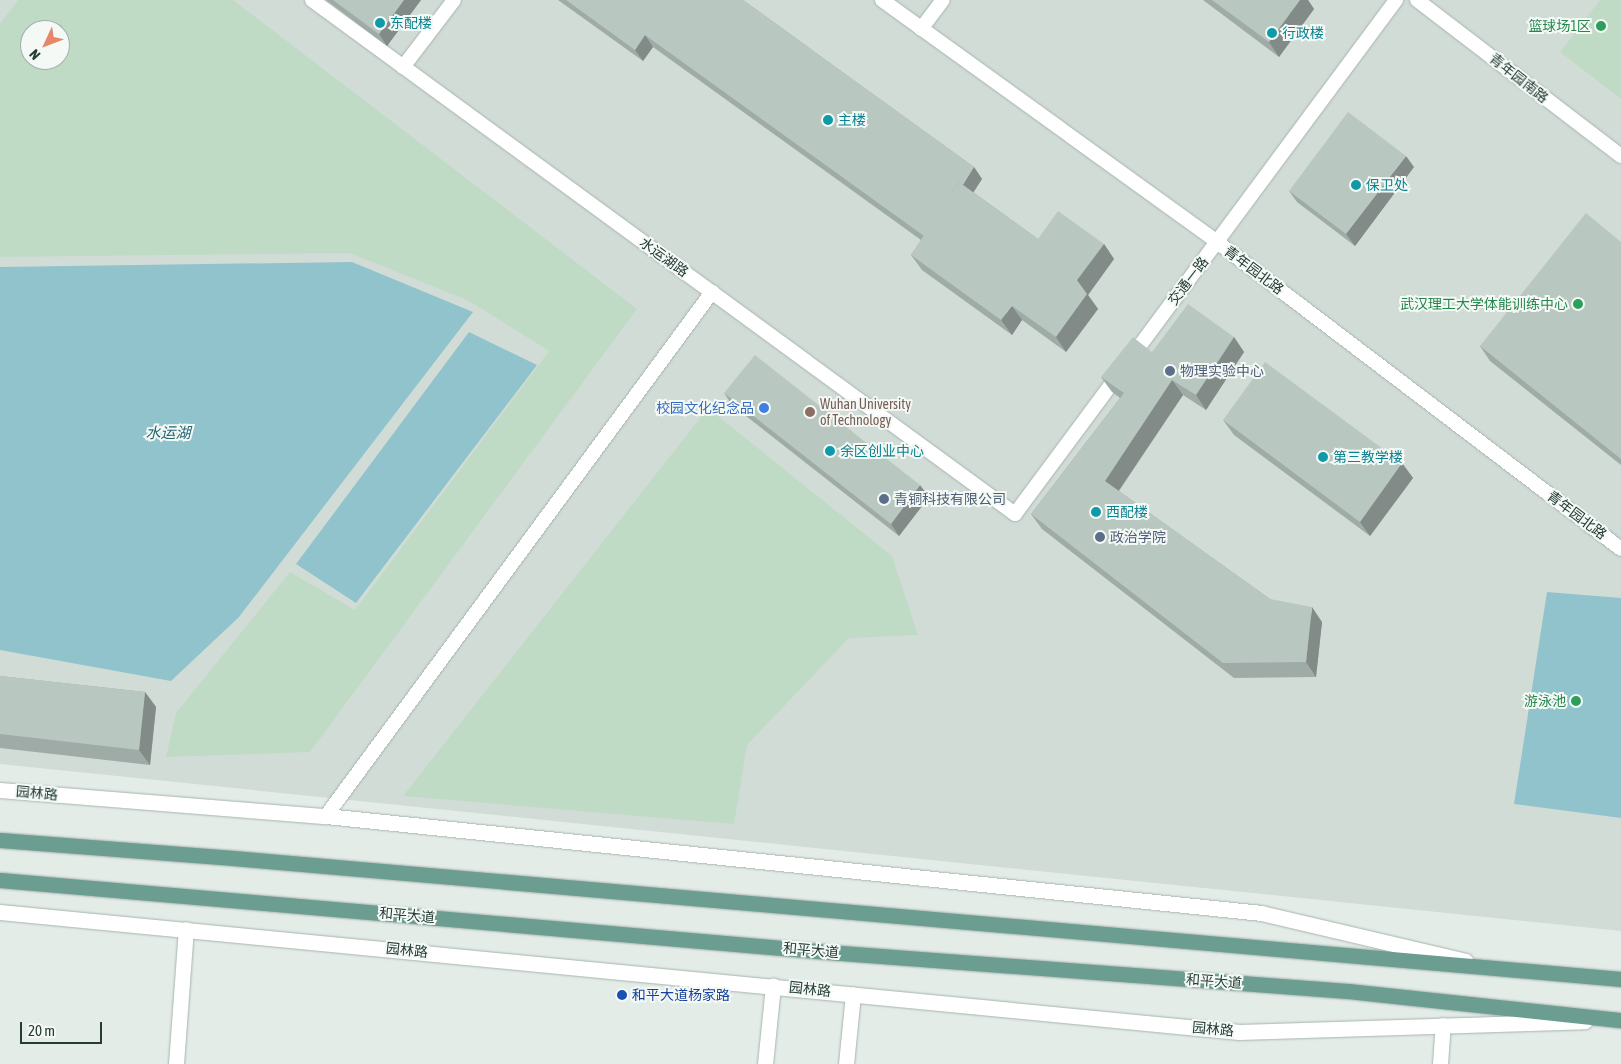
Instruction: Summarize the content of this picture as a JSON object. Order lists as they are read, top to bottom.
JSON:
{
  "streets": {
    "main road": ["园林路", "和平大道"],
    "lane": [
      "青年园南路",
      "水运湖路",
      "青年园北路",
      "交通一路"
    ]
  },
  "crossings": [
    ["水运湖路", "交通一路"],
    ["青年园北路", "交通一路"],
    ["园林路", "和平大道"]
  ],
  "water": ["水运湖"],
  "places": [
    "东配楼",
    "篮球场1区",
    "行政楼",
    "主楼",
    "保卫处",
    "武汉理工大学体能训练中心",
    "物理实验中心",
    "校园文化纪念品",
    "Wuhan University of Technology",
    "余区创业中心",
    "第三教学楼",
    "青铜科技有限公司",
    "西配楼",
    "政治学院",
    "游泳池",
    "和平大道杨家路"
  ],
  "scale_bar": "20 m",
  "north": "bottom left"
}
